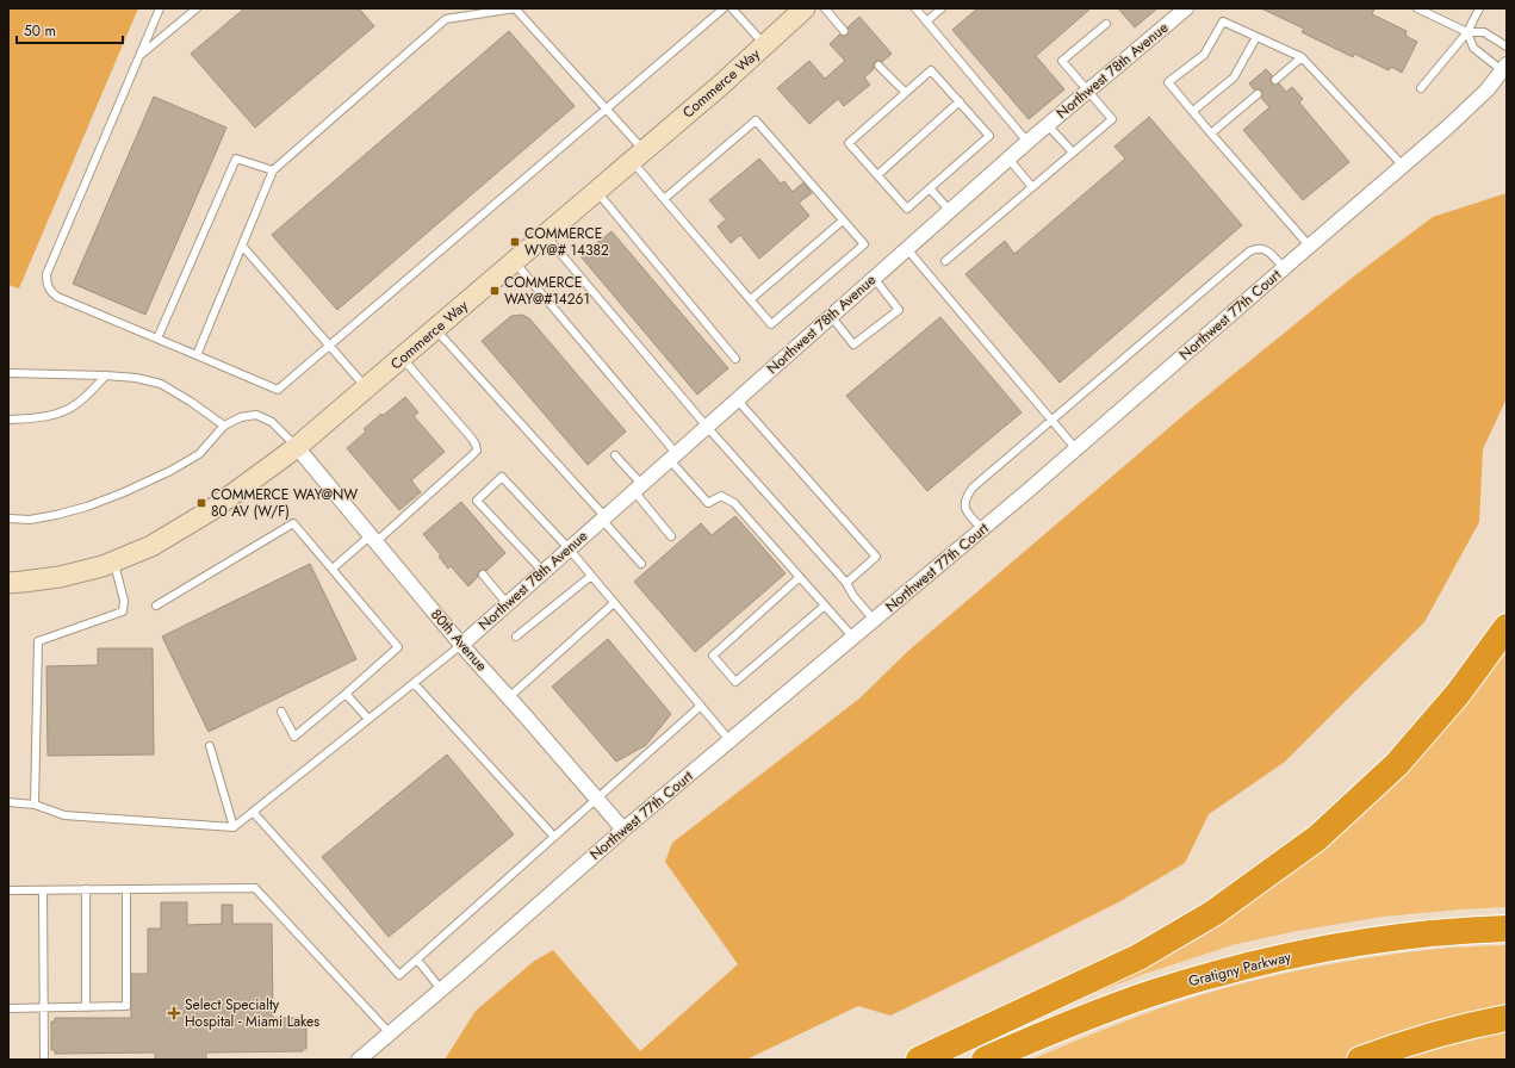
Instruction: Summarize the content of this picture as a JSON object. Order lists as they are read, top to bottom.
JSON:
{
  "streets": {
    "highway": ["Gratigny Parkway"],
    "street": [
      "Northwest 78th Avenue",
      "Commerce Way",
      "Northwest 77th Court",
      "80th Avenue"
    ]
  },
  "crossings": [
    ["Northwest 78th Avenue", "80th Avenue"],
    ["Commerce Way", "80th Avenue"],
    ["Northwest 77th Court", "80th Avenue"]
  ],
  "places": {
    "transit": ["COMMERCE WY@# 14382", "COMMERCE WAY@#14261", "COMMERCE WAY@NW 80 AV (W/F)"],
    "health": ["Select Specialty Hospital - Miami Lakes"]
  },
  "scale_bar": "50 m"
}
